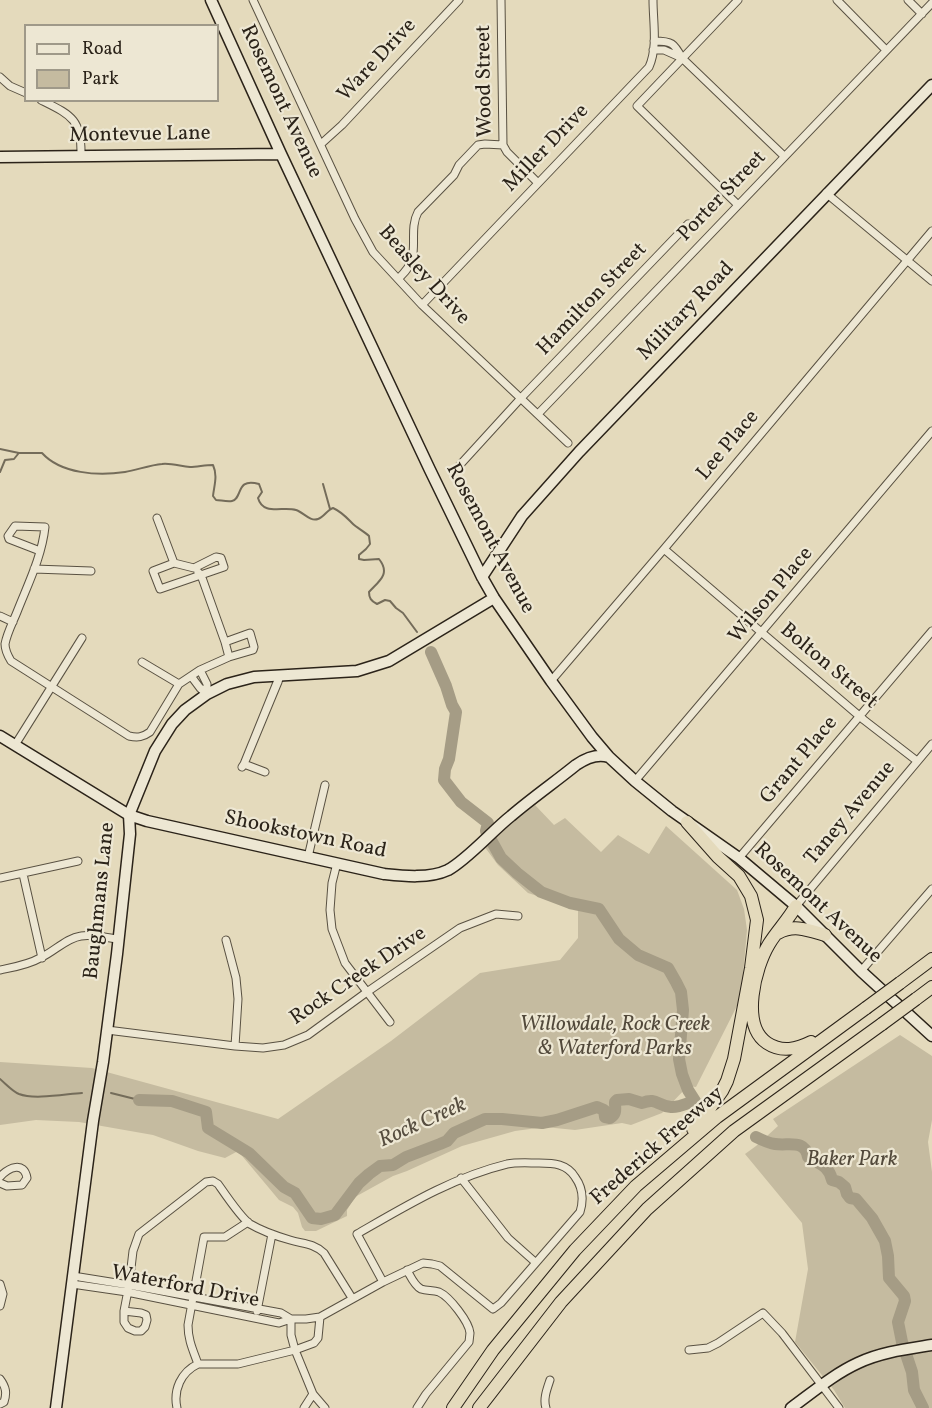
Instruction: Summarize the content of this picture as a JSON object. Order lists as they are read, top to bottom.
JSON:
{
  "streets": {
    "highway": ["Frederick Freeway"],
    "main road": [
      "Rosemont Avenue",
      "Montevue Lane",
      "Military Road",
      "Shookstown Road",
      "Baughmans Lane"
    ],
    "street": [
      "Ware Drive",
      "Wood Street",
      "Miller Drive",
      "Porter Street",
      "Beasley Drive",
      "Hamilton Street",
      "Lee Place",
      "Wilson Place",
      "Bolton Street",
      "Grant Place",
      "Taney Avenue",
      "Rock Creek Drive",
      "Waterford Drive"
    ]
  },
  "crossings": [
    ["Ware Drive", "Beasley Drive"],
    ["Wood Street", "Miller Drive"],
    ["Rosemont Avenue", "Montevue Lane"],
    ["Rosemont Avenue", "Military Road"],
    ["Rosemont Avenue", "Lee Place"],
    ["Rosemont Avenue", "Wilson Place"],
    ["Rosemont Avenue", "Grant Place"],
    ["Rosemont Avenue", "Taney Avenue"],
    ["Rosemont Avenue", "Baughmans Lane"],
    ["Miller Drive", "Beasley Drive"],
    ["Porter Street", "Beasley Drive"],
    ["Beasley Drive", "Hamilton Street"],
    ["Lee Place", "Bolton Street"],
    ["Wilson Place", "Bolton Street"],
    ["Bolton Street", "Grant Place"],
    ["Bolton Street", "Taney Avenue"],
    ["Shookstown Road", "Baughmans Lane"],
    ["Baughmans Lane", "Rock Creek Drive"],
    ["Baughmans Lane", "Waterford Drive"]
  ],
  "water": ["Rock Creek"],
  "parks": ["Willowdale, Rock Creek & Waterford Parks", "Baker Park"],
  "legend": ["Road", "Park"]
}
